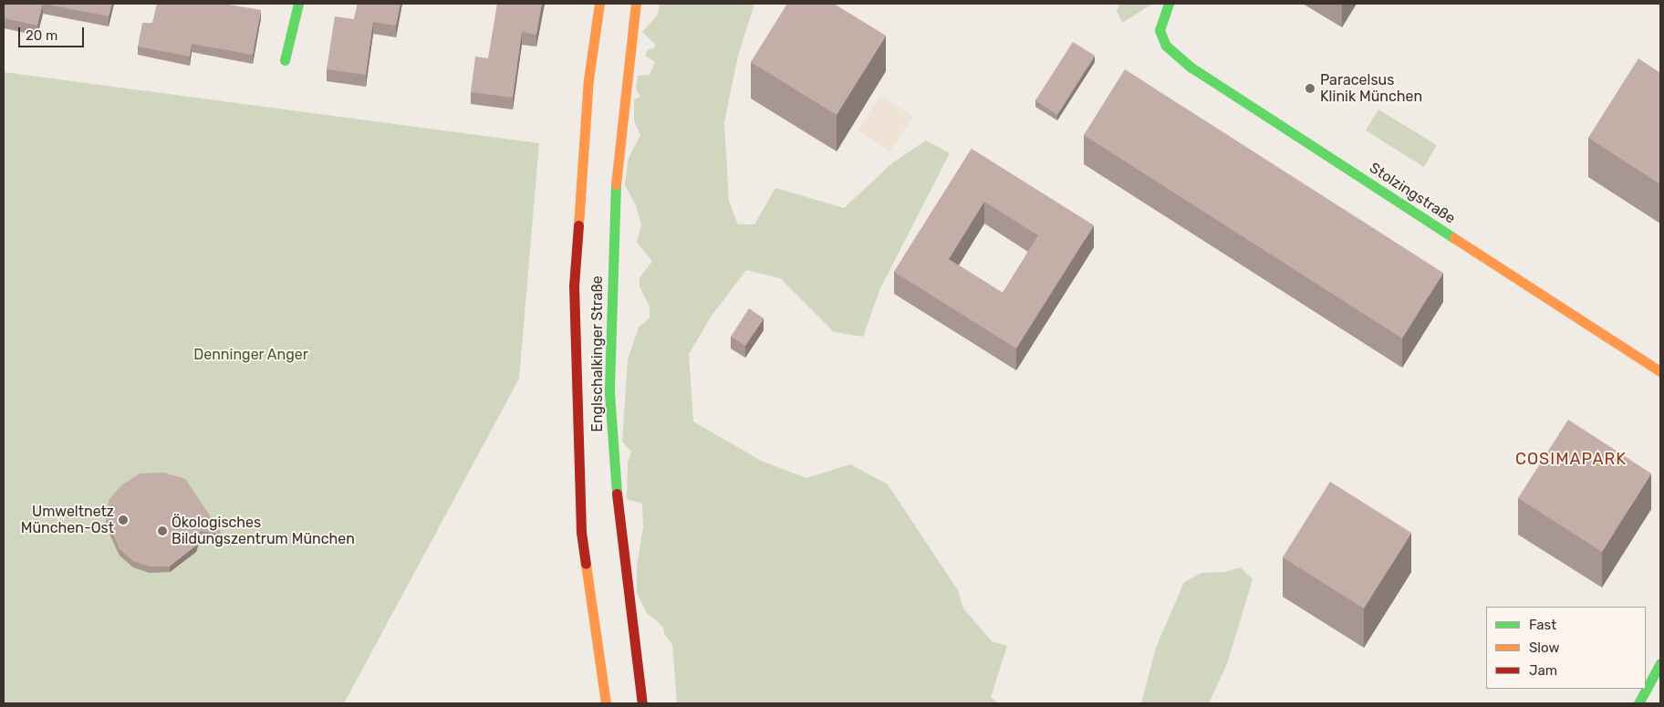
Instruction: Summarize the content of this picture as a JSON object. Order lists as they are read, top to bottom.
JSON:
{
  "streets": {
    "main road": ["Stolzingstraße", "Englschalkinger Straße"]
  },
  "districts": ["COSIMAPARK"],
  "parks": ["Denninger Anger"],
  "places": ["Paracelsus Klinik München", "Umweltnetz München-Ost", "Ökologisches Bildungszentrum München"],
  "legend": ["Fast", "Slow", "Jam"],
  "scale_bar": "20 m"
}
